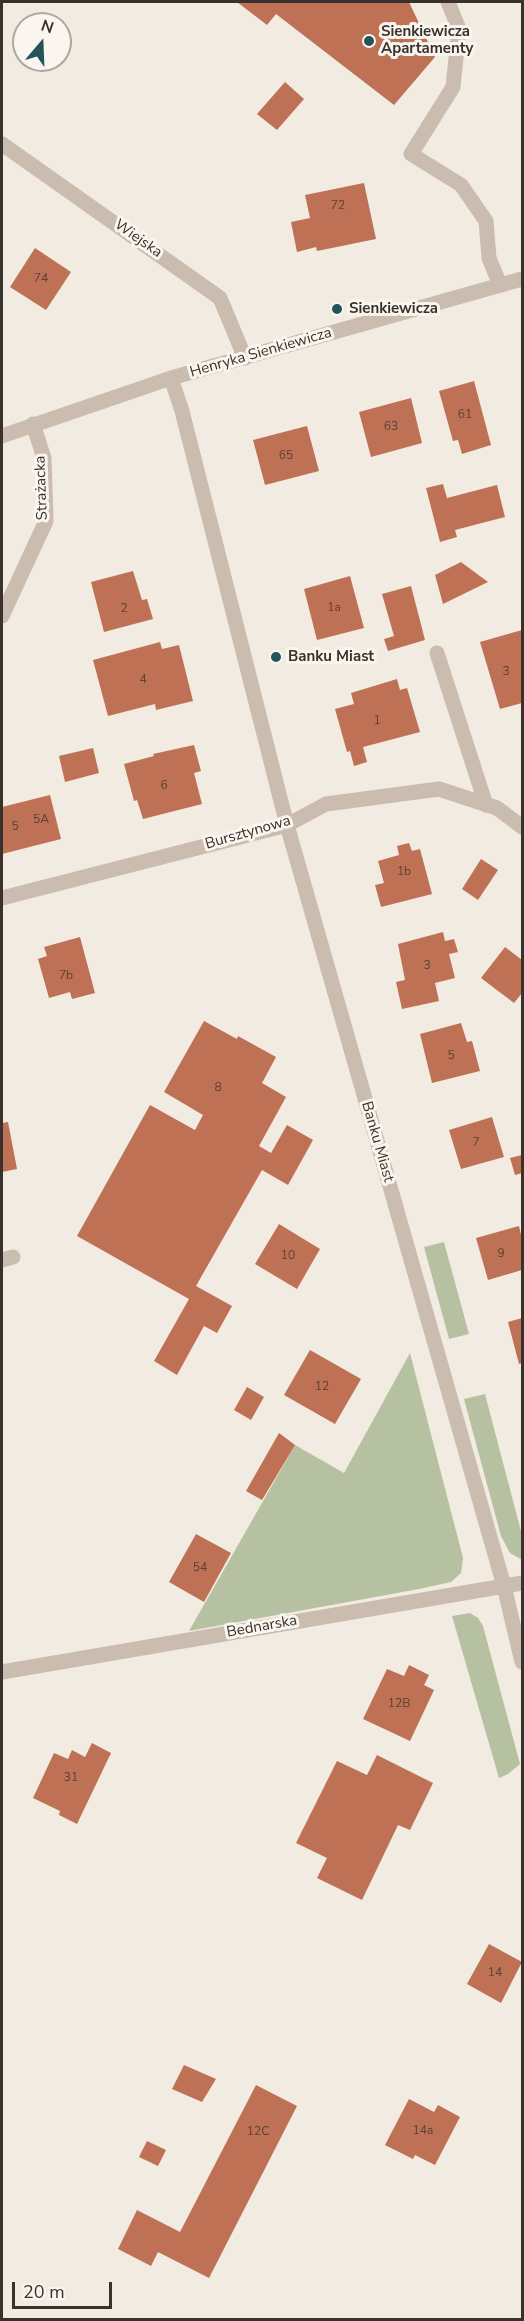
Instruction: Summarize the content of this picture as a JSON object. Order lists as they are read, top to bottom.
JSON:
{
  "streets": {
    "street": [
      "Wiejska",
      "Henryka Sienkiewicza",
      "Strażacka",
      "Bursztynowa",
      "Banku Miast",
      "Bednarska"
    ]
  },
  "crossings": [
    ["Wiejska", "Henryka Sienkiewicza"],
    ["Henryka Sienkiewicza", "Strażacka"],
    ["Henryka Sienkiewicza", "Banku Miast"],
    ["Bursztynowa", "Banku Miast"],
    ["Banku Miast", "Bednarska"]
  ],
  "places": ["Sienkiewicza Apartamenty", "Sienkiewicza", "Banku Miast"],
  "house_numbers": [
    "72",
    "74",
    "61",
    "63",
    "65",
    "1a",
    "2",
    "3",
    "4",
    "1",
    "6",
    "5A",
    "5",
    "1b",
    "3",
    "7b",
    "5",
    "8",
    "7",
    "9",
    "10",
    "12",
    "54",
    "12B",
    "31",
    "14",
    "14a",
    "12C"
  ],
  "scale_bar": "20 m",
  "north": "top"
}
